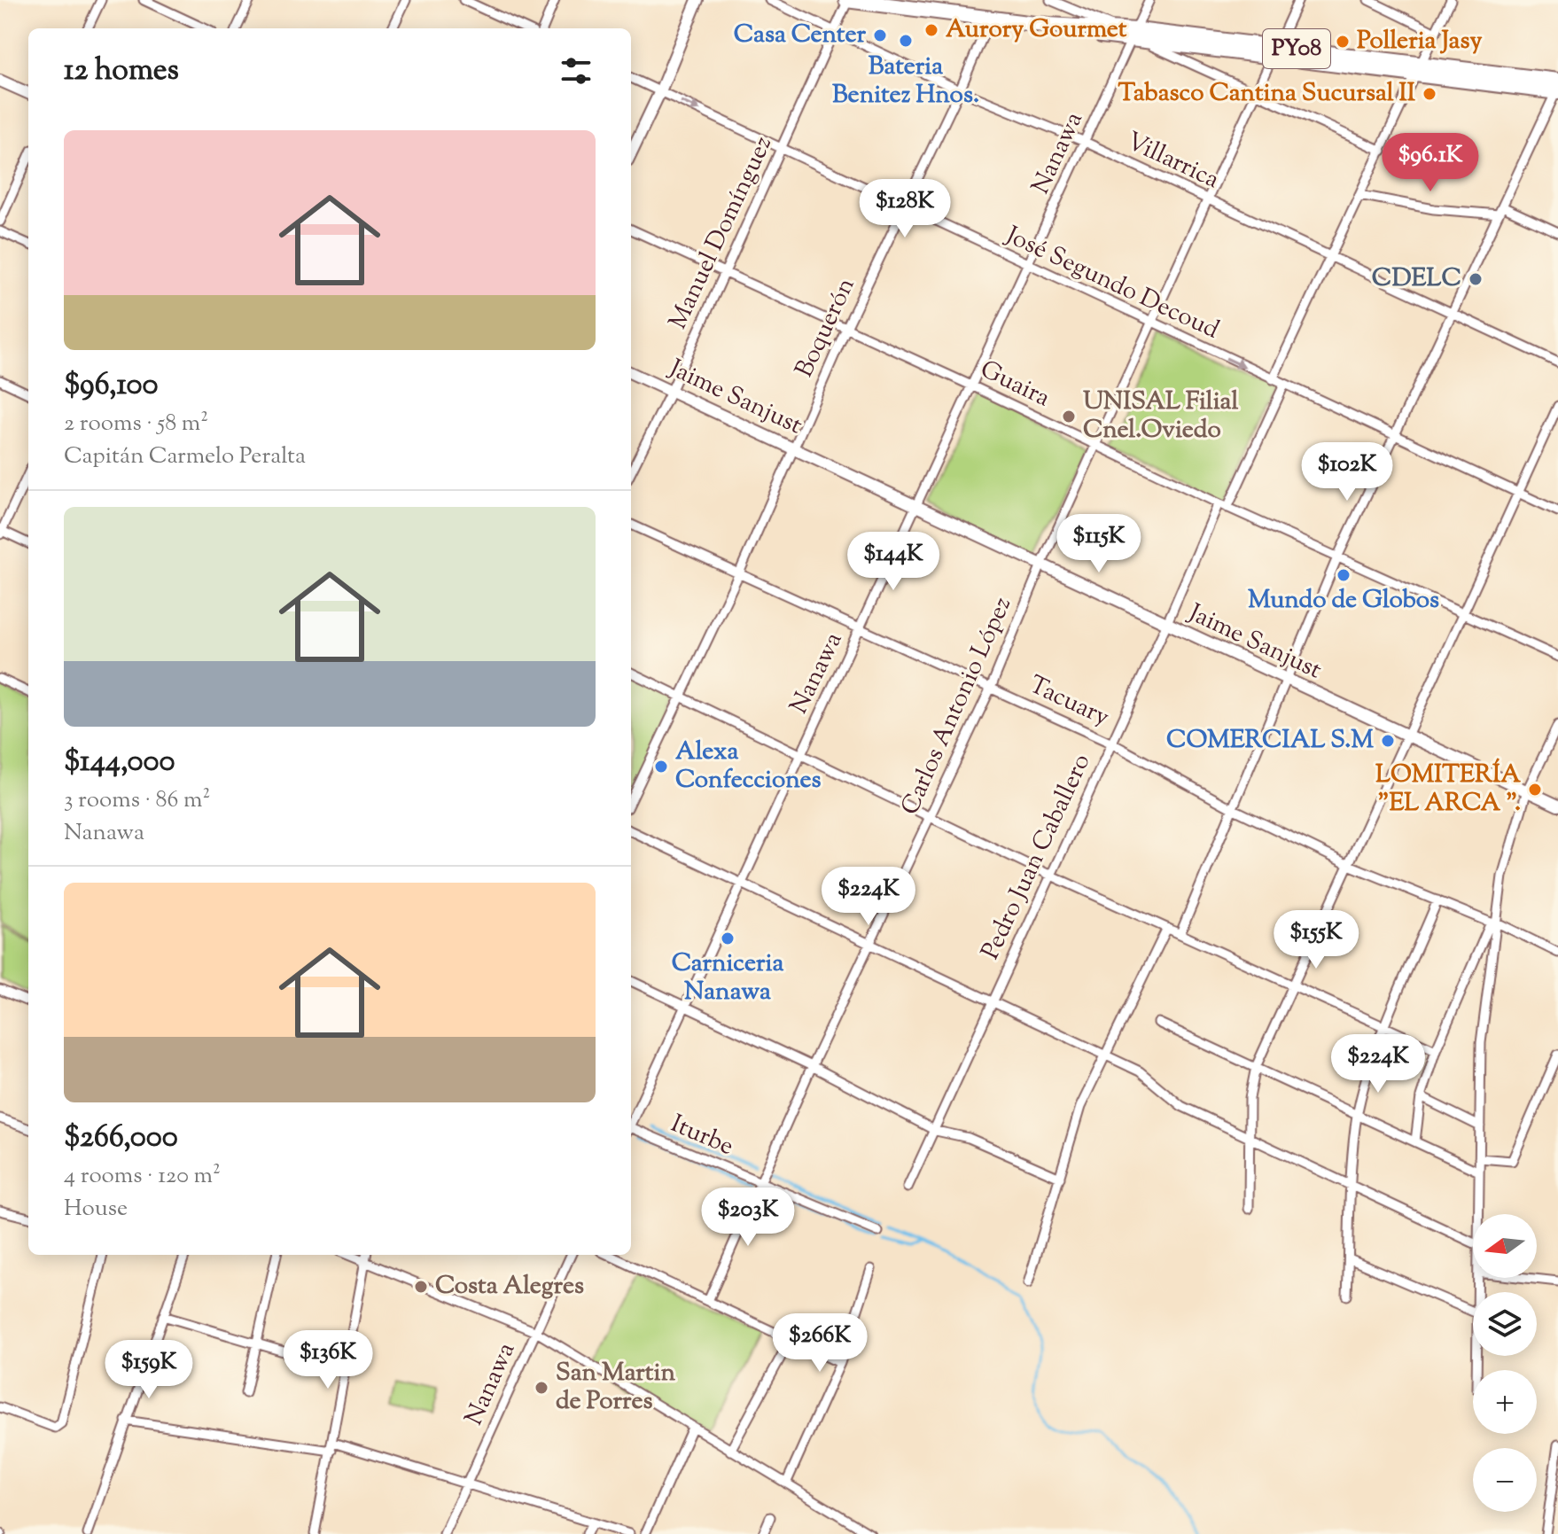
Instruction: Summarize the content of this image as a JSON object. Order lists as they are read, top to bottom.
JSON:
{
  "streets": {
    "highway": ["PY08"],
    "main road": ["Jaime Sanjust"],
    "street": [
      "Nanawa",
      "Villarrica",
      "Manuel Domínguez",
      "José Segundo Decoud",
      "Boquerón",
      "Guaira",
      "Tacuary",
      "Carlos Antonio López",
      "Pedro Juan Caballero",
      "Iturbe"
    ]
  },
  "crossings": [
    ["PY08", "Nanawa"],
    ["PY08", "Manuel Domínguez"],
    ["PY08", "Boquerón"],
    ["PY08", "Carlos Antonio López"],
    ["Nanawa", "Villarrica"],
    ["Nanawa", "José Segundo Decoud"],
    ["Nanawa", "Guaira"],
    ["Nanawa", "Jaime Sanjust"],
    ["Nanawa", "Tacuary"],
    ["Villarrica", "Manuel Domínguez"],
    ["Villarrica", "Boquerón"],
    ["Villarrica", "Carlos Antonio López"],
    ["Manuel Domínguez", "José Segundo Decoud"],
    ["Manuel Domínguez", "Guaira"],
    ["Manuel Domínguez", "Jaime Sanjust"],
    ["José Segundo Decoud", "Boquerón"],
    ["José Segundo Decoud", "Carlos Antonio López"],
    ["Boquerón", "Guaira"],
    ["Boquerón", "Jaime Sanjust"],
    ["Boquerón", "Tacuary"],
    ["Guaira", "Carlos Antonio López"],
    ["Guaira", "Pedro Juan Caballero"],
    ["Jaime Sanjust", "Carlos Antonio López"],
    ["Jaime Sanjust", "Pedro Juan Caballero"],
    ["Tacuary", "Carlos Antonio López"],
    ["Tacuary", "Pedro Juan Caballero"],
    ["Carlos Antonio López", "Iturbe"]
  ],
  "places": [
    "Aurory Gourmet",
    "Casa Center",
    "Bateria Benitez Hnos.",
    "Polleria Jasy",
    "Tabasco Cantina Sucursal II",
    "CDELC",
    "UNISAL Filial Cnel.Oviedo",
    "Mundo de Globos",
    "COMERCIAL S.M",
    "Alexa Confecciones",
    "LOMITERÍA \"EL ARCA \".",
    "Carniceria Nanawa",
    "Costa Alegres",
    "San Martin de Porres"
  ],
  "north": "left",
  "page": {
    "heading": "12 homes",
    "list": [
      {
        "name": "$96,100",
        "note": "2 rooms · 58 m² · Capitán Carmelo Peralta"
      },
      {
        "name": "$144,000",
        "note": "3 rooms · 86 m² · Nanawa"
      },
      {
        "name": "$266,000",
        "note": "4 rooms · 120 m² · House"
      }
    ],
    "price": [
      "$96.1K",
      "$128K",
      "$102K",
      "$115K",
      "$144K",
      "$224K",
      "$155K",
      "$224K",
      "$203K",
      "$266K",
      "$136K",
      "$159K"
    ],
    "map_buttons": ["+", "−"]
  }
}
